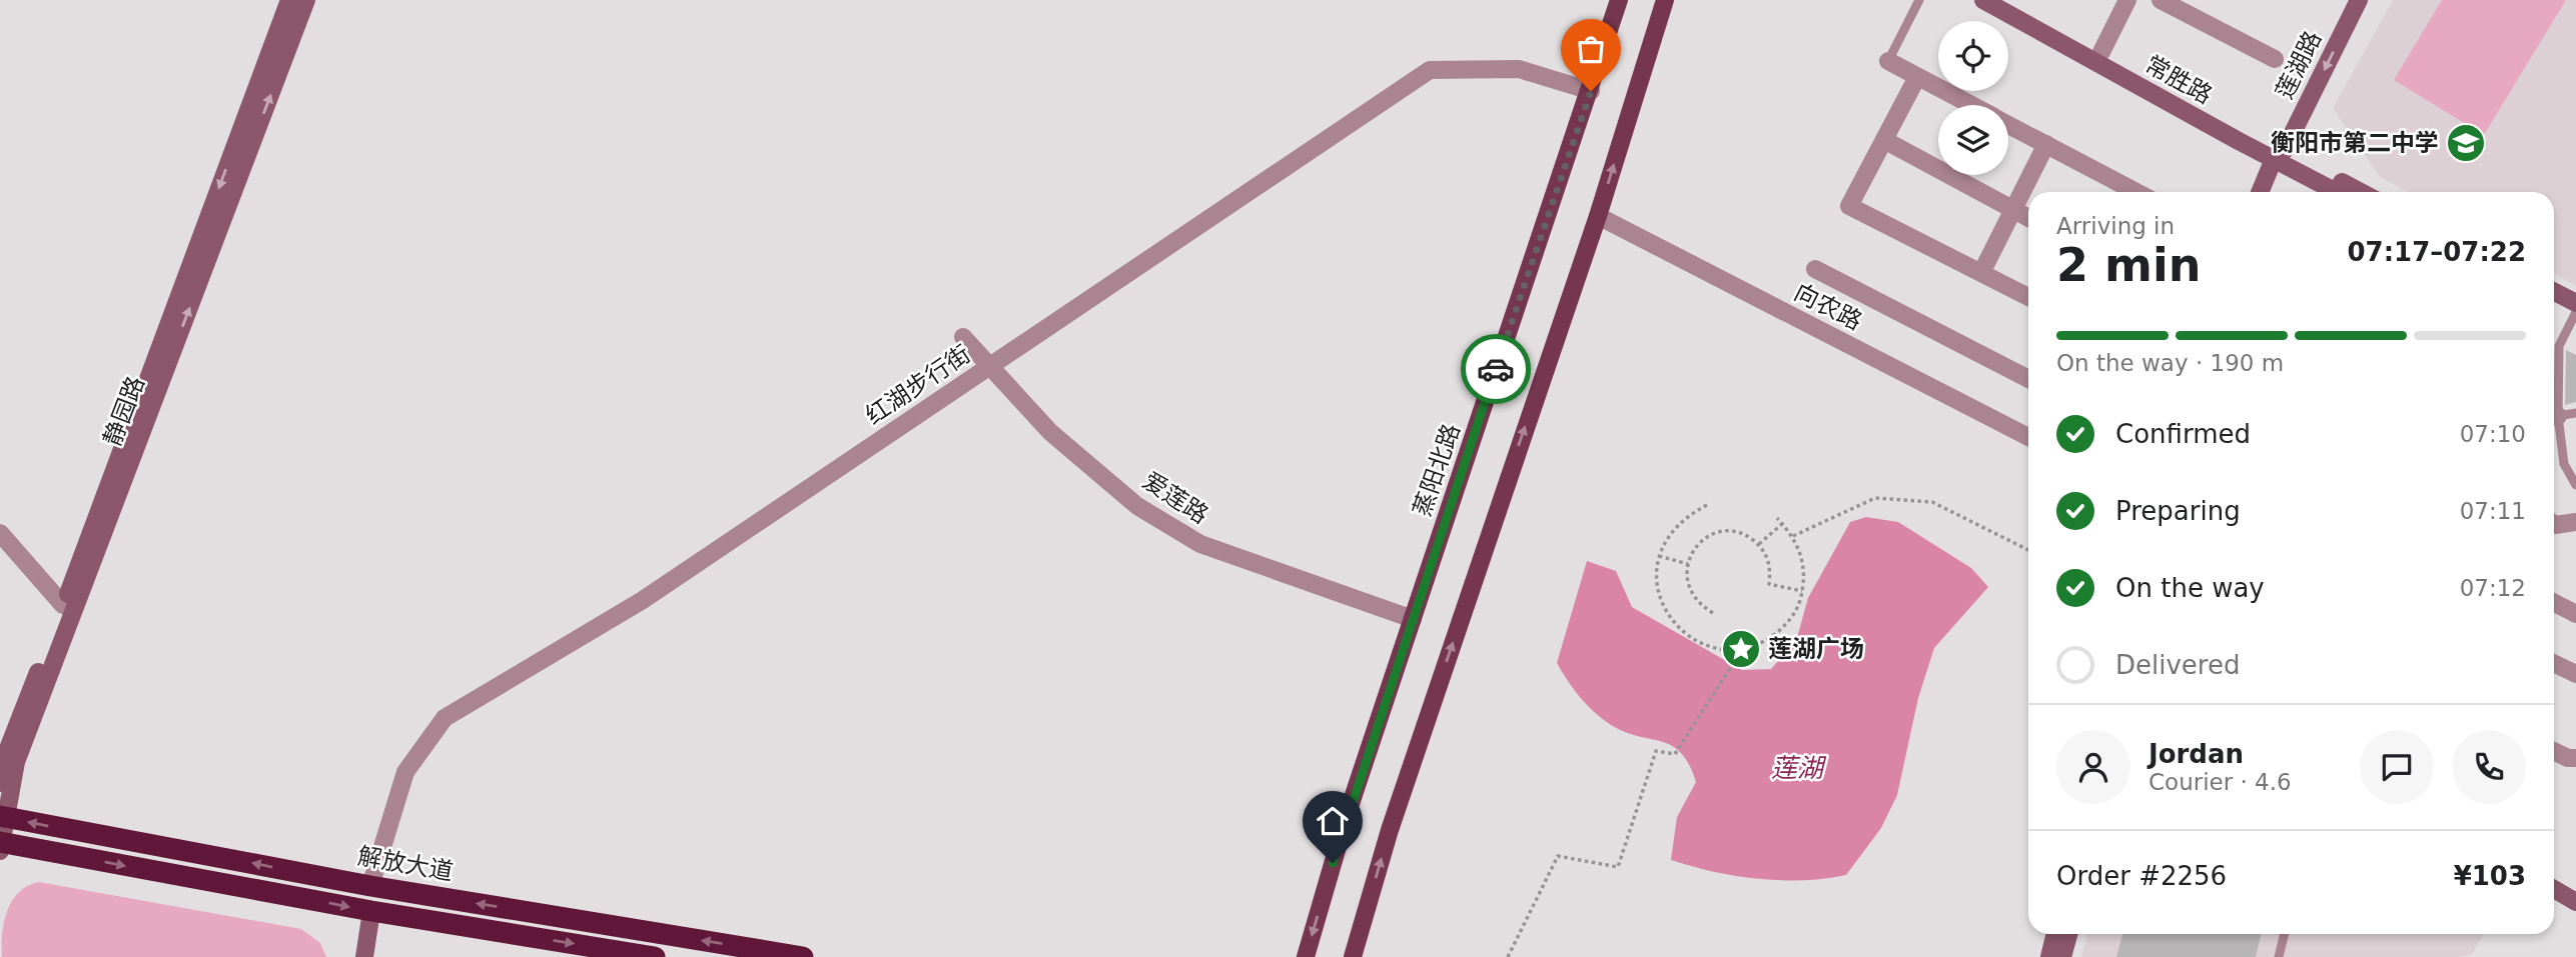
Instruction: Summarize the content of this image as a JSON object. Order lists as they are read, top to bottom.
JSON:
{
  "streets": {
    "highway": ["解放大道"],
    "main road": ["蒸阳北路"],
    "street": [
      "莲湖路",
      "常胜路",
      "向农路",
      "红湖步行街",
      "静园路",
      "爱莲路"
    ]
  },
  "crossings": [
    ["莲湖路", "常胜路"],
    ["红湖步行街", "蒸阳北路"],
    ["红湖步行街", "爱莲路"],
    ["红湖步行街", "解放大道"],
    ["静园路", "解放大道"],
    ["蒸阳北路", "爱莲路"]
  ],
  "one_way": ["莲湖路"],
  "water": ["莲湖"],
  "places": {
    "school or university": ["衡阳市第二中学"],
    "place": ["莲湖广场"]
  },
  "page": {
    "heading": ["2 min", "Arriving in", "07:17–07:22"],
    "panel": [
      "Jordan",
      "Courier · 4.6",
      "Order #2256",
      "¥103"
    ],
    "bar": "On the way · 190 m",
    "list": [
      ["Confirmed", "07:10"],
      ["Preparing", "07:11"],
      ["On the way", "07:12"],
      "Delivered"
    ]
  }
}
